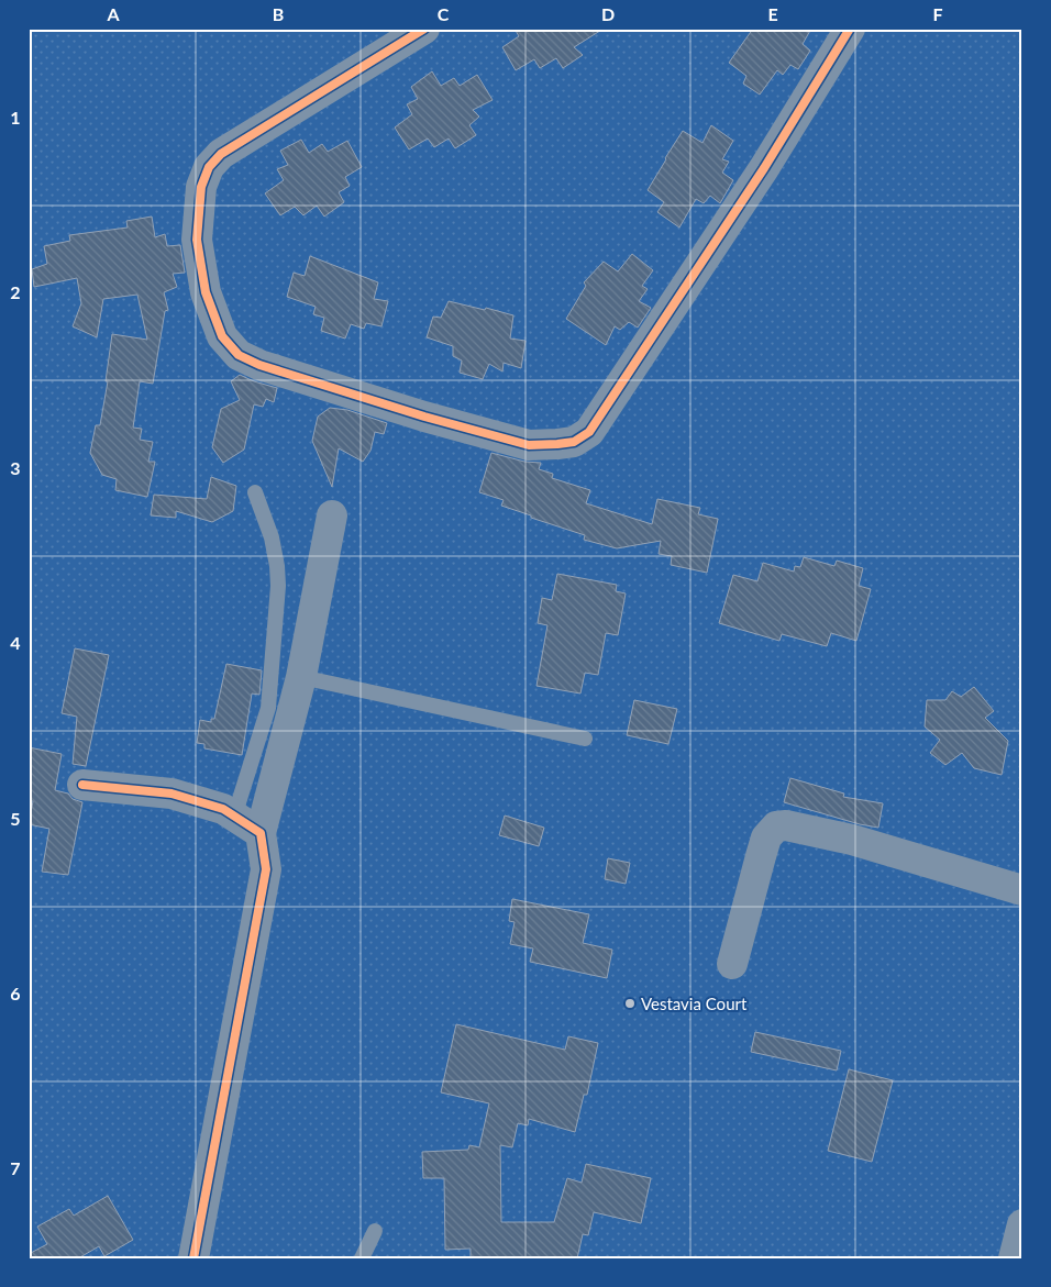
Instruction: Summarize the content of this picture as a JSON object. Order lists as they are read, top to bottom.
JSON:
{
  "places": ["Vestavia Court"],
  "grid": {
    "columns": [
      "A",
      "B",
      "C",
      "D",
      "E",
      "F"
    ],
    "rows": [
      "1",
      "2",
      "3",
      "4",
      "5",
      "6",
      "7"
    ]
  }
}
